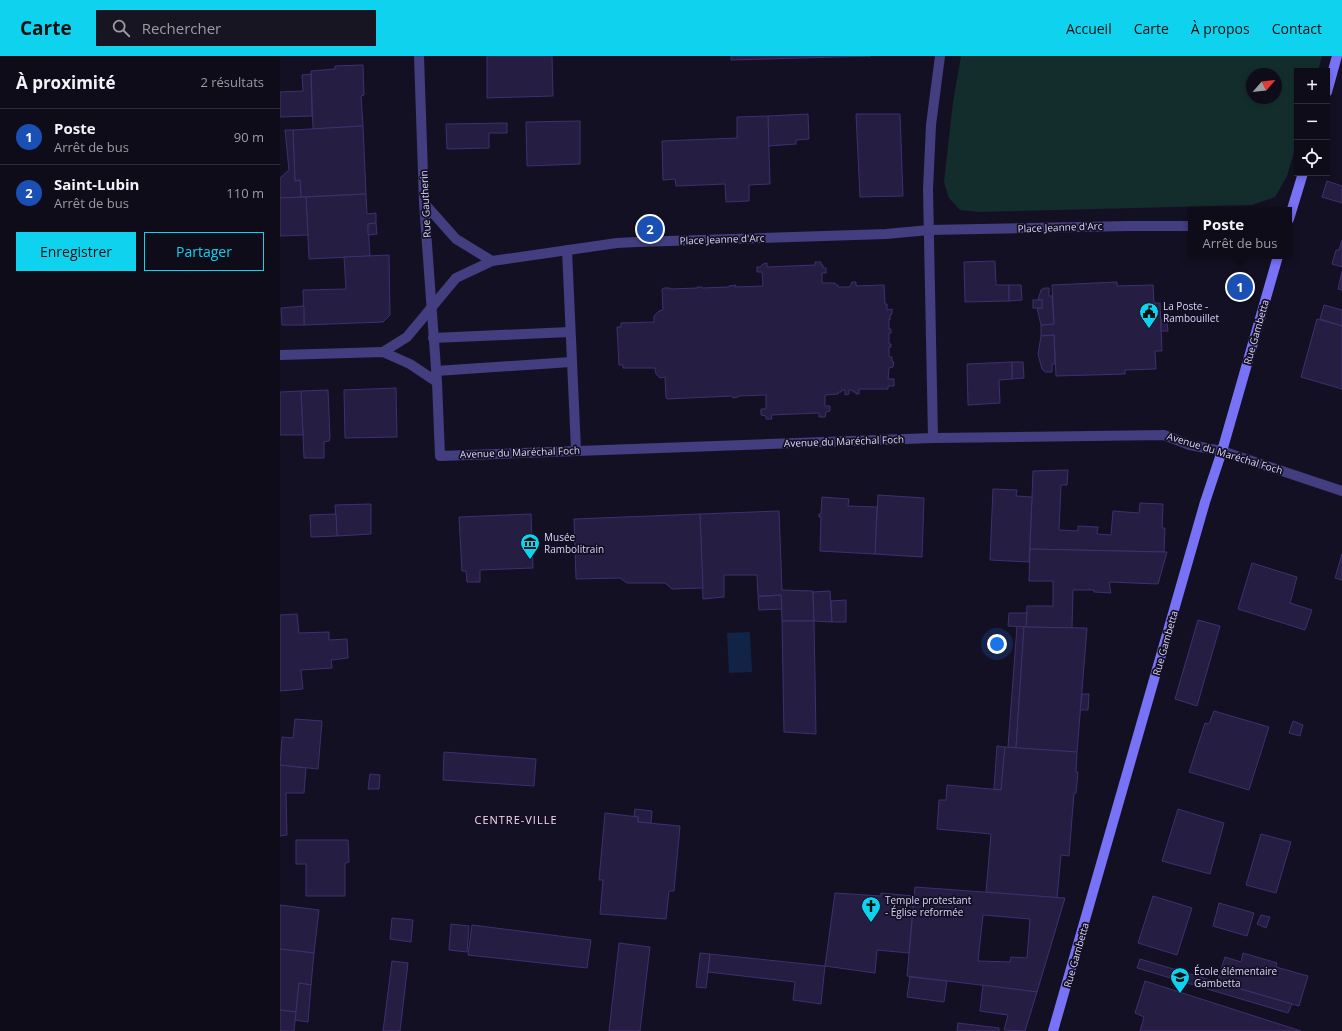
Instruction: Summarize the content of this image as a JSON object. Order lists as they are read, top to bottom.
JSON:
{
  "streets": {
    "main road": ["Rue Gambetta"],
    "street": ["Rue Gautherin", "Place Jeanne d'Arc", "Avenue du Maréchal Foch"]
  },
  "crossings": [
    ["Rue Gautherin", "Place Jeanne d'Arc"],
    ["Rue Gautherin", "Avenue du Maréchal Foch"],
    ["Rue Gambetta", "Avenue du Maréchal Foch"]
  ],
  "districts": ["CENTRE-VILLE"],
  "places": {
    "public building": ["La Poste - Rambouillet"],
    "museum": ["Musée Rambolitrain"],
    "church": ["Temple protestant - Église reformée"],
    "school or university": ["École élémentaire Gambetta"]
  },
  "north": "top right",
  "page": {
    "header": "Carte",
    "search": "Rechercher",
    "nav": [
      "Accueil",
      "Carte",
      "À propos",
      "Contact"
    ],
    "heading": ["À proximité", "2 résultats"],
    "map_buttons": ["+", "−"],
    "list": [
      {
        "mark": "1",
        "name": "Poste",
        "note": "Arrêt de bus",
        "value": "90 m"
      },
      {
        "mark": "2",
        "name": "Saint-Lubin",
        "note": "Arrêt de bus",
        "value": "110 m"
      }
    ],
    "popup": ["Poste", "Arrêt de bus"],
    "pins": ["2", "1"],
    "buttons": ["Enregistrer", "Partager"]
  }
}
